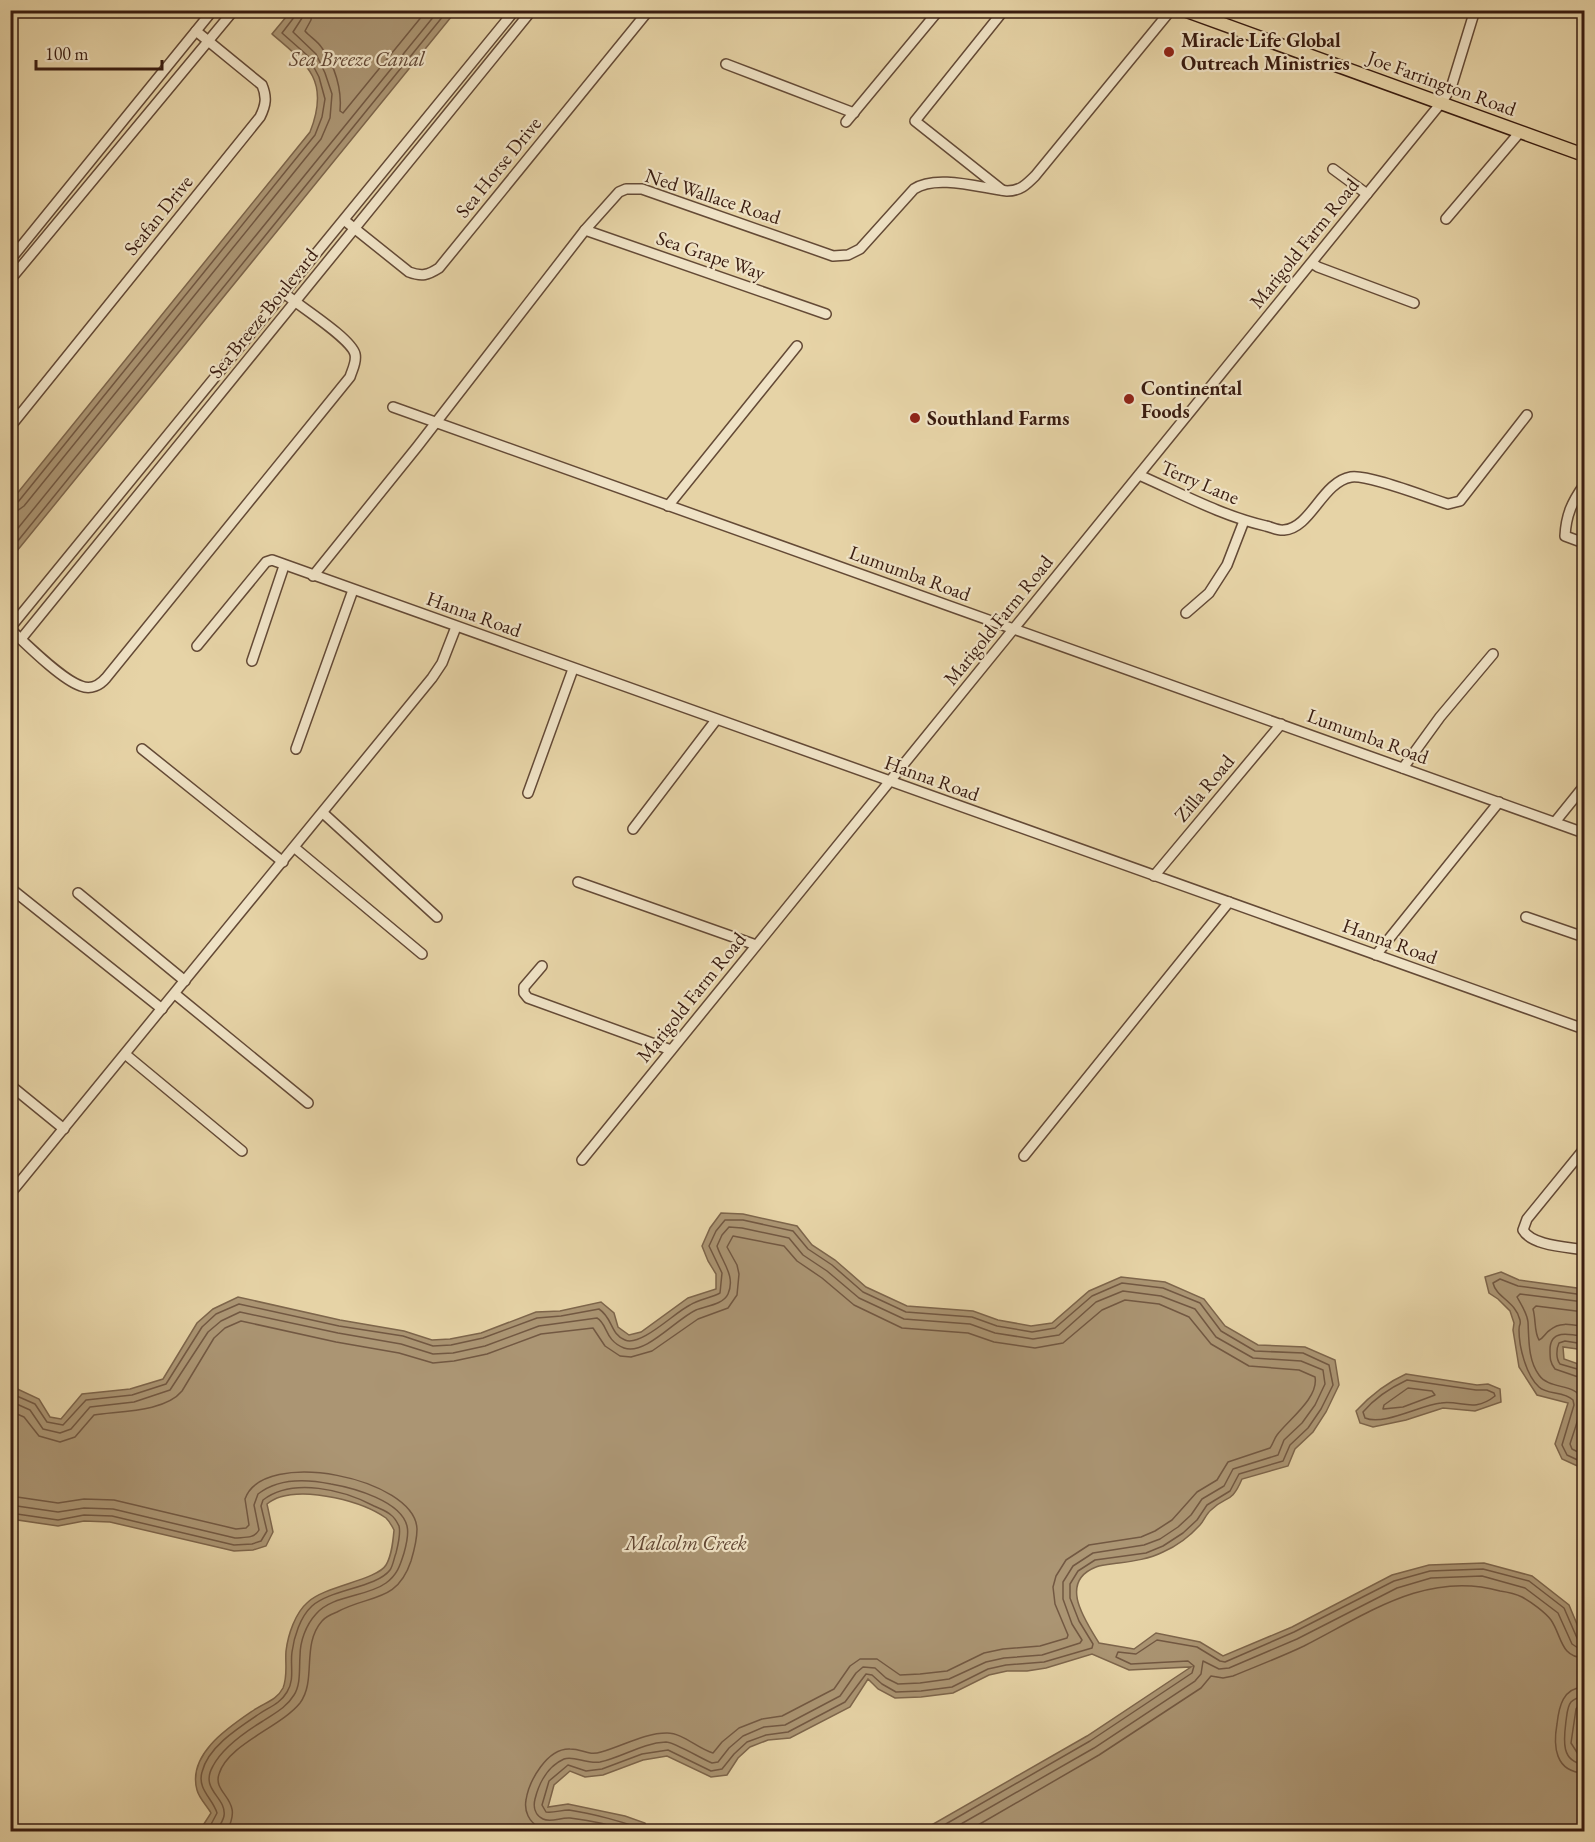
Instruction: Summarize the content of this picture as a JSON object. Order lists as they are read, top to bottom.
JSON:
{
  "streets": {
    "main road": ["Joe Farrington Road"],
    "street": [
      "Sea Horse Drive",
      "Ned Wallace Road",
      "Seafan Drive",
      "Marigold Farm Road",
      "Sea Grape Way",
      "Sea Breeze Boulevard",
      "Terry Lane",
      "Lumumba Road",
      "Hanna Road",
      "Zilla Road"
    ]
  },
  "crossings": [
    ["Joe Farrington Road", "Marigold Farm Road"],
    ["Sea Horse Drive", "Sea Breeze Boulevard"],
    ["Ned Wallace Road", "Sea Grape Way"],
    ["Ned Wallace Road", "Lumumba Road"],
    ["Ned Wallace Road", "Hanna Road"],
    ["Marigold Farm Road", "Terry Lane"],
    ["Marigold Farm Road", "Lumumba Road"],
    ["Marigold Farm Road", "Hanna Road"],
    ["Lumumba Road", "Zilla Road"],
    ["Hanna Road", "Zilla Road"]
  ],
  "water": ["Sea Breeze Canal", "Malcolm Creek"],
  "places": ["Miracle Life Global Outreach Ministries", "Continental Foods", "Southland Farms"],
  "scale_bar": "100 m"
}
